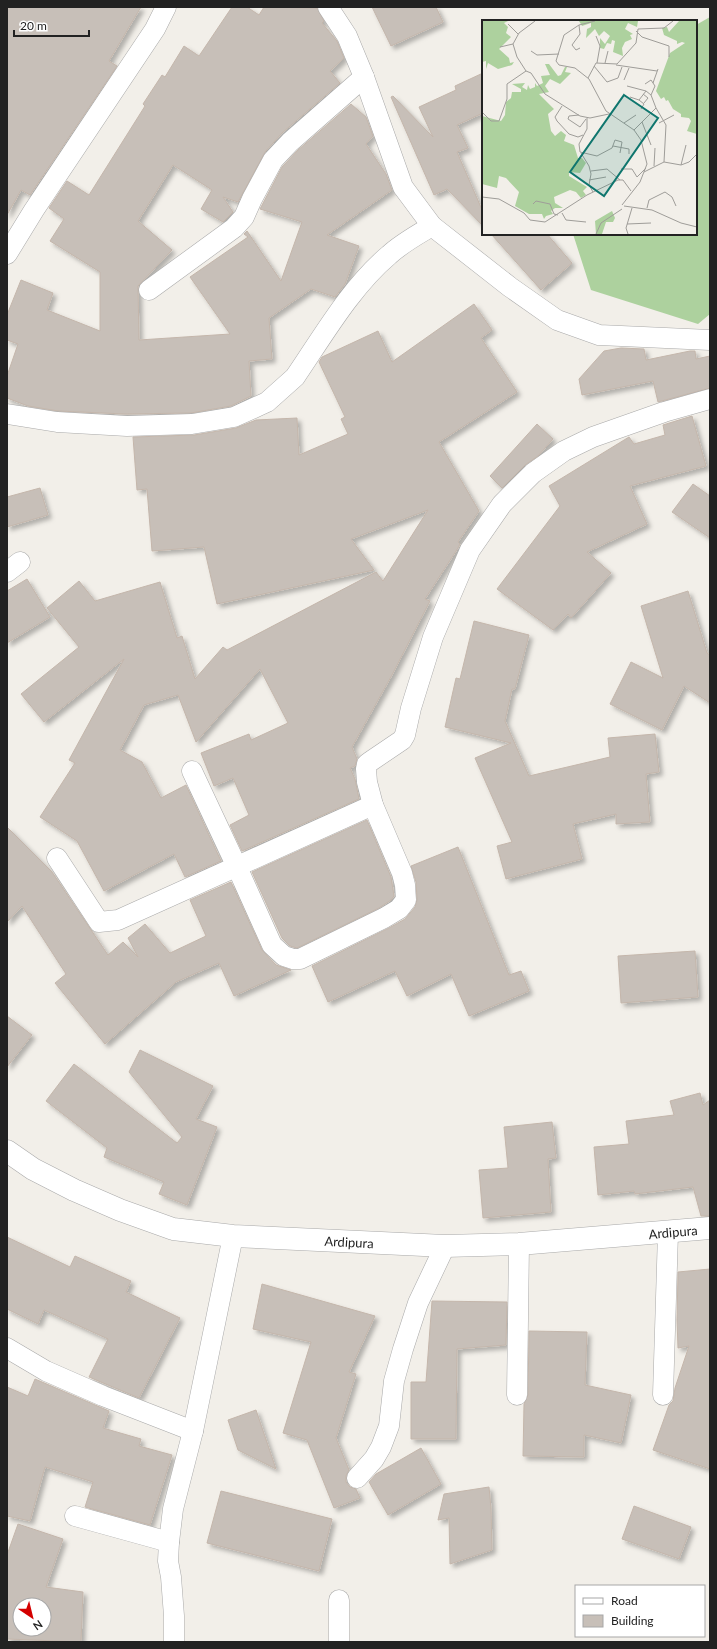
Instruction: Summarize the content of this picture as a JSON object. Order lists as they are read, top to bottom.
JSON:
{
  "streets": {
    "street": ["Ardipura"]
  },
  "legend": ["Road", "Building"],
  "scale_bar": "20 m",
  "north": "bottom right"
}
